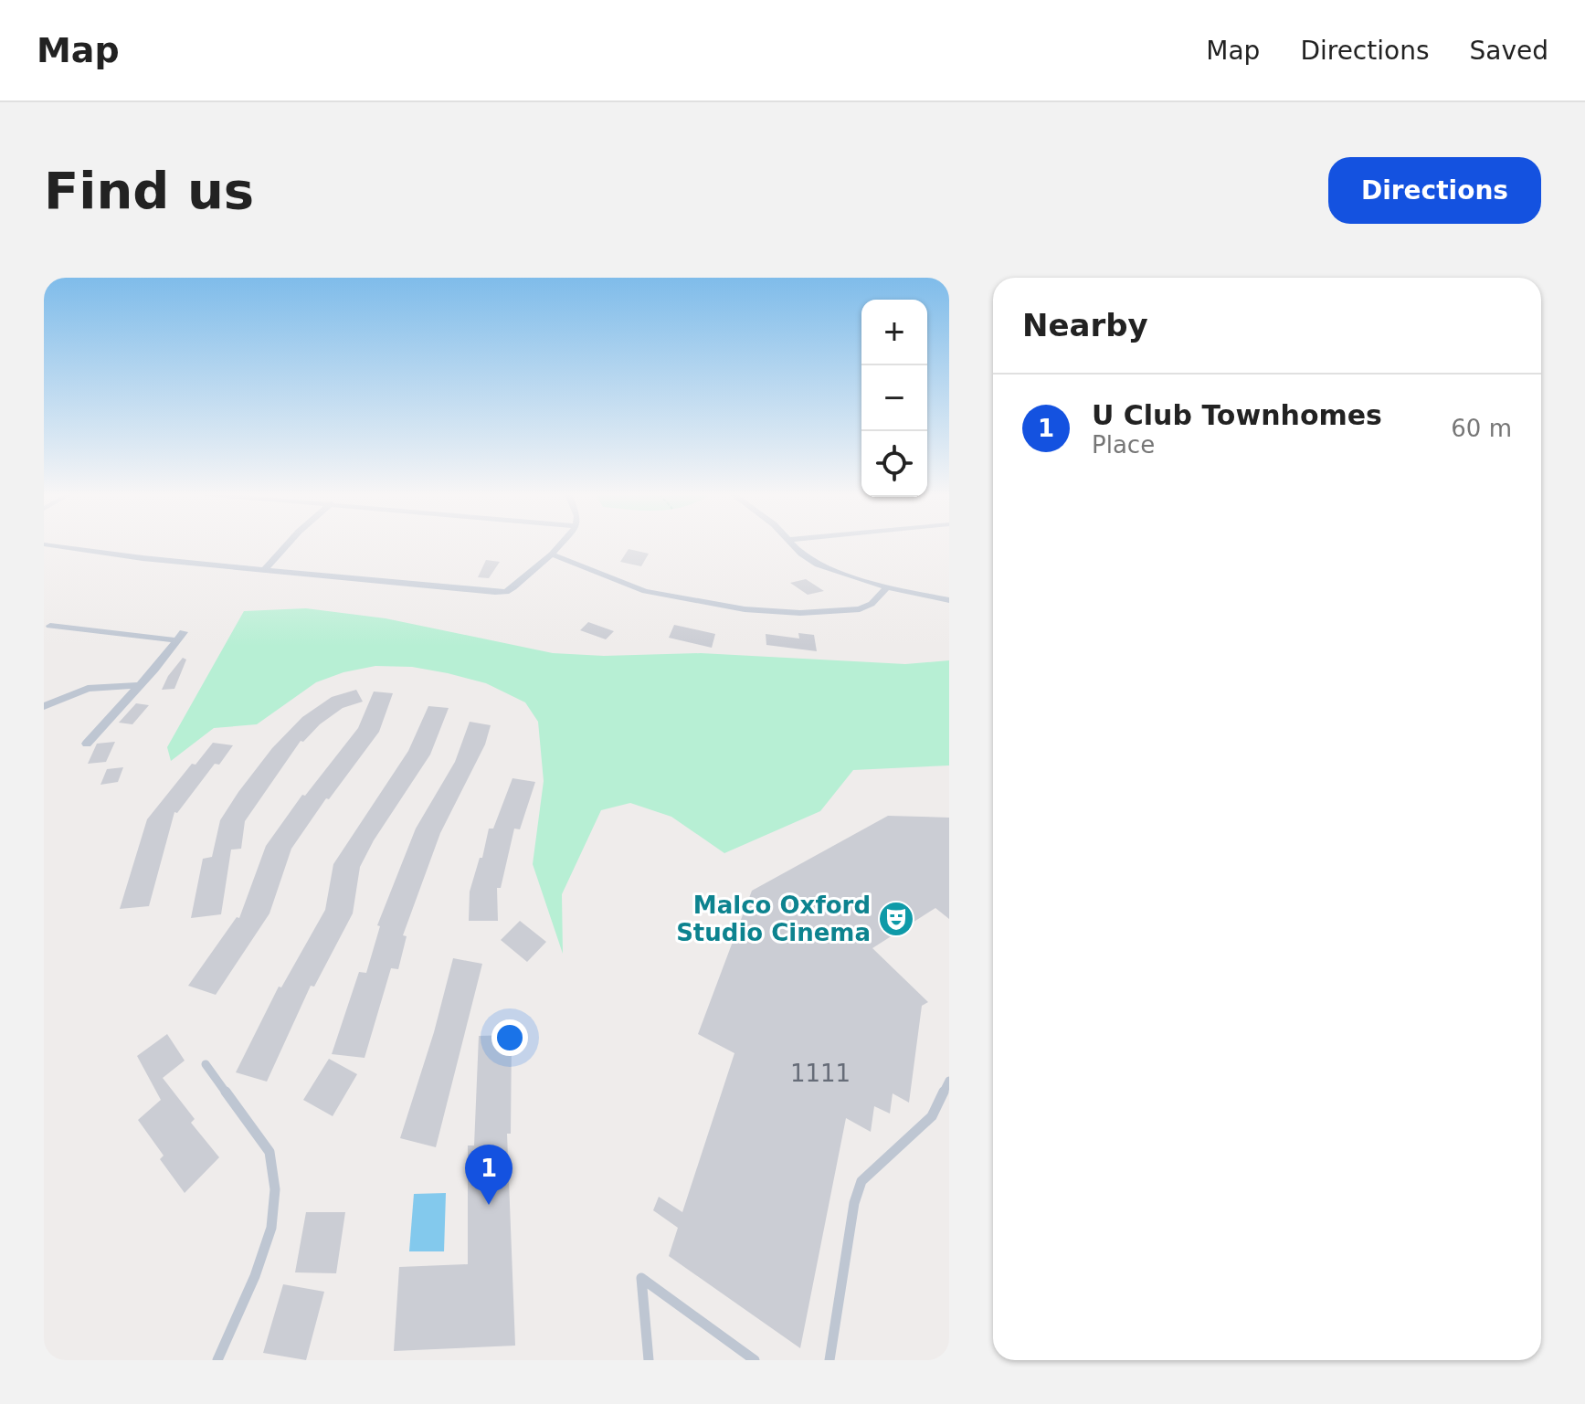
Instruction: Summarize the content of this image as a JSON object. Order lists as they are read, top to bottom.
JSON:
{
  "places": {
    "theatre": ["Malco Oxford Studio Cinema"]
  },
  "house_numbers": ["1111"],
  "page": {
    "header": "Map",
    "nav": ["Map", "Directions", "Saved"],
    "buttons": "Directions",
    "title": "Find us",
    "heading": "Nearby",
    "map_buttons": ["+", "−"],
    "list": [
      {
        "mark": "1",
        "name": "U Club Townhomes",
        "note": "Place",
        "value": "60 m"
      }
    ],
    "pins": "1"
  }
}
